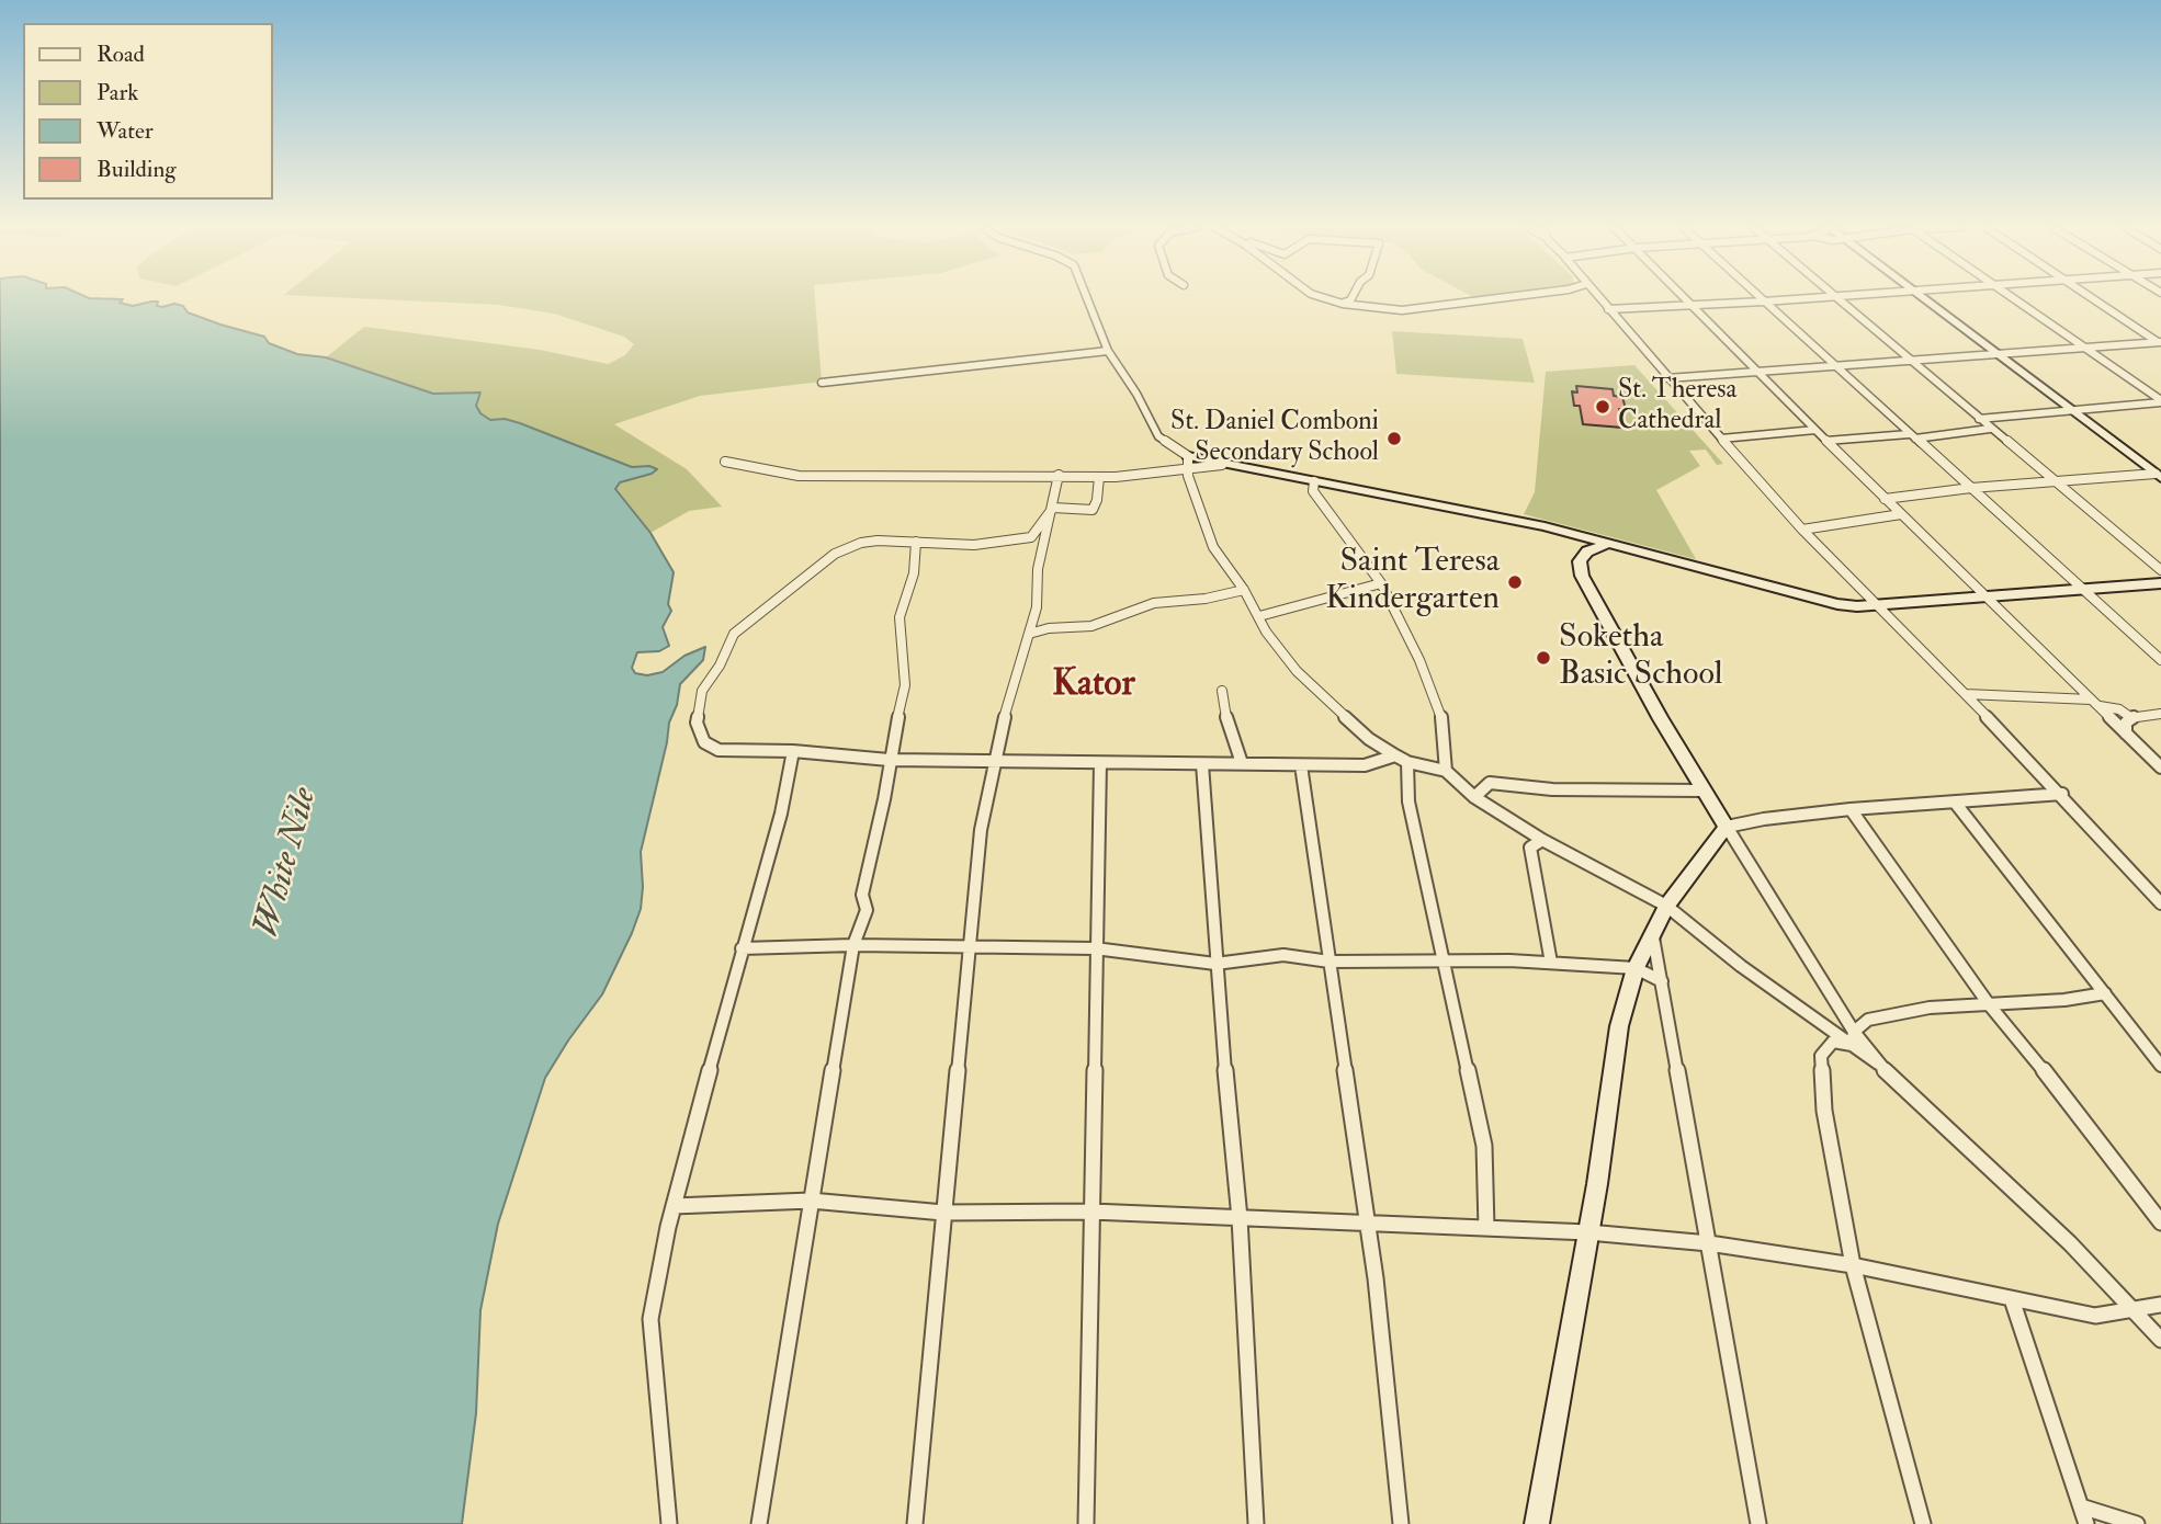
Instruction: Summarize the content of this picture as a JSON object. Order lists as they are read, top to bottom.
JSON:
{
  "districts": ["Kator"],
  "water": ["White Nile"],
  "places": [
    "St. Theresa Cathedral",
    "St. Daniel Comboni Secondary School",
    "Saint Teresa Kindergarten",
    "Soketha Basic School"
  ],
  "legend": [
    "Road",
    "Park",
    "Water",
    "Building"
  ]
}
